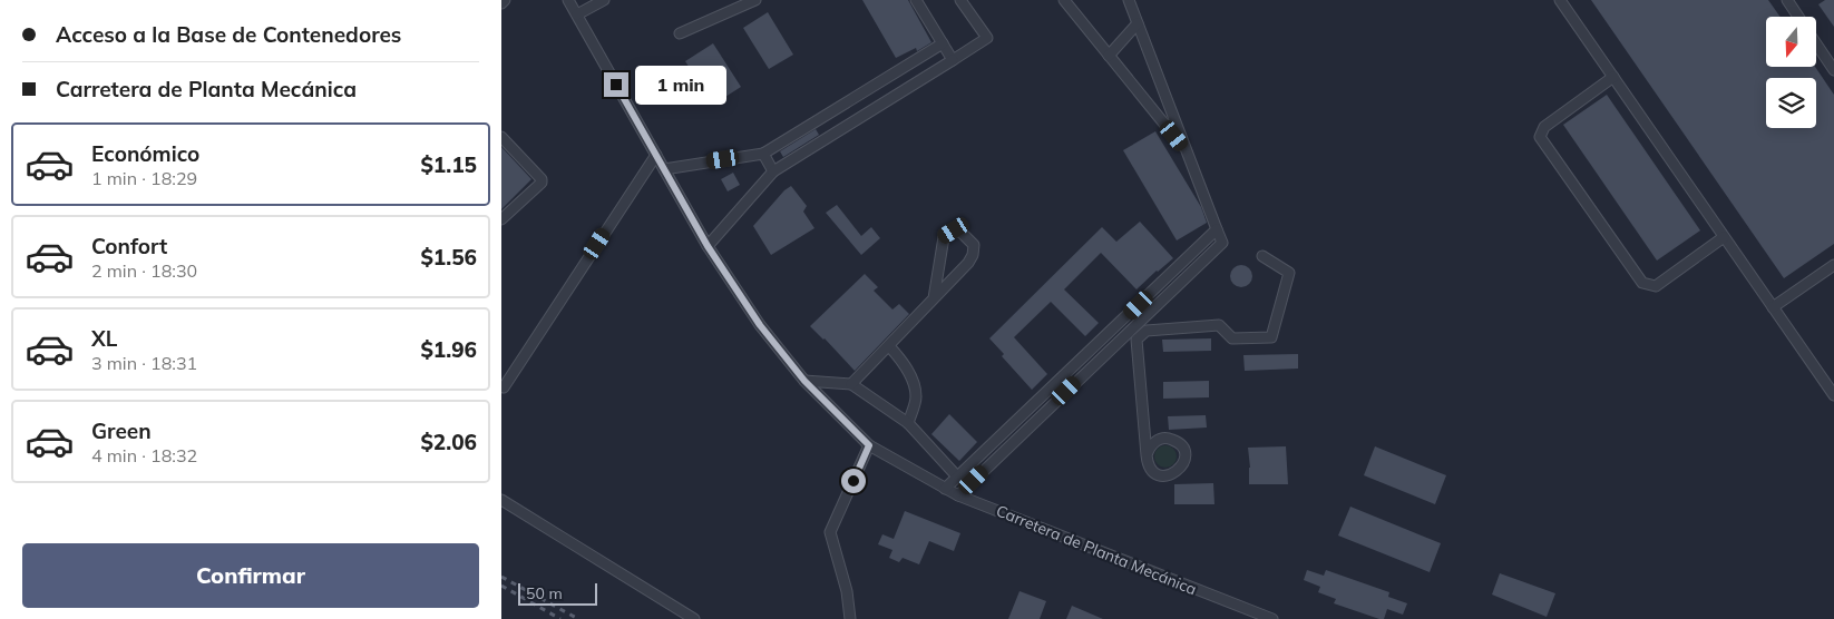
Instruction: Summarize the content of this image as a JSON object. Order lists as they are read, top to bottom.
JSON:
{
  "streets": {
    "street": ["Carretera de Planta Mecánica"]
  },
  "scale_bar": "50 m",
  "north": "bottom",
  "page": {
    "banner": ["Acceso a la Base de Contenedores", "Carretera de Planta Mecánica"],
    "bubble": "1 min",
    "list": [
      {
        "name": "Económico",
        "note": "1 min · 18:29",
        "value": "$1.15"
      },
      {
        "name": "Confort",
        "note": "2 min · 18:30",
        "value": "$1.56"
      },
      {
        "name": "XL",
        "note": "3 min · 18:31",
        "value": "$1.96"
      },
      {
        "name": "Green",
        "note": "4 min · 18:32",
        "value": "$2.06"
      }
    ],
    "buttons": "Confirmar",
    "scale": "50 m"
  }
}
